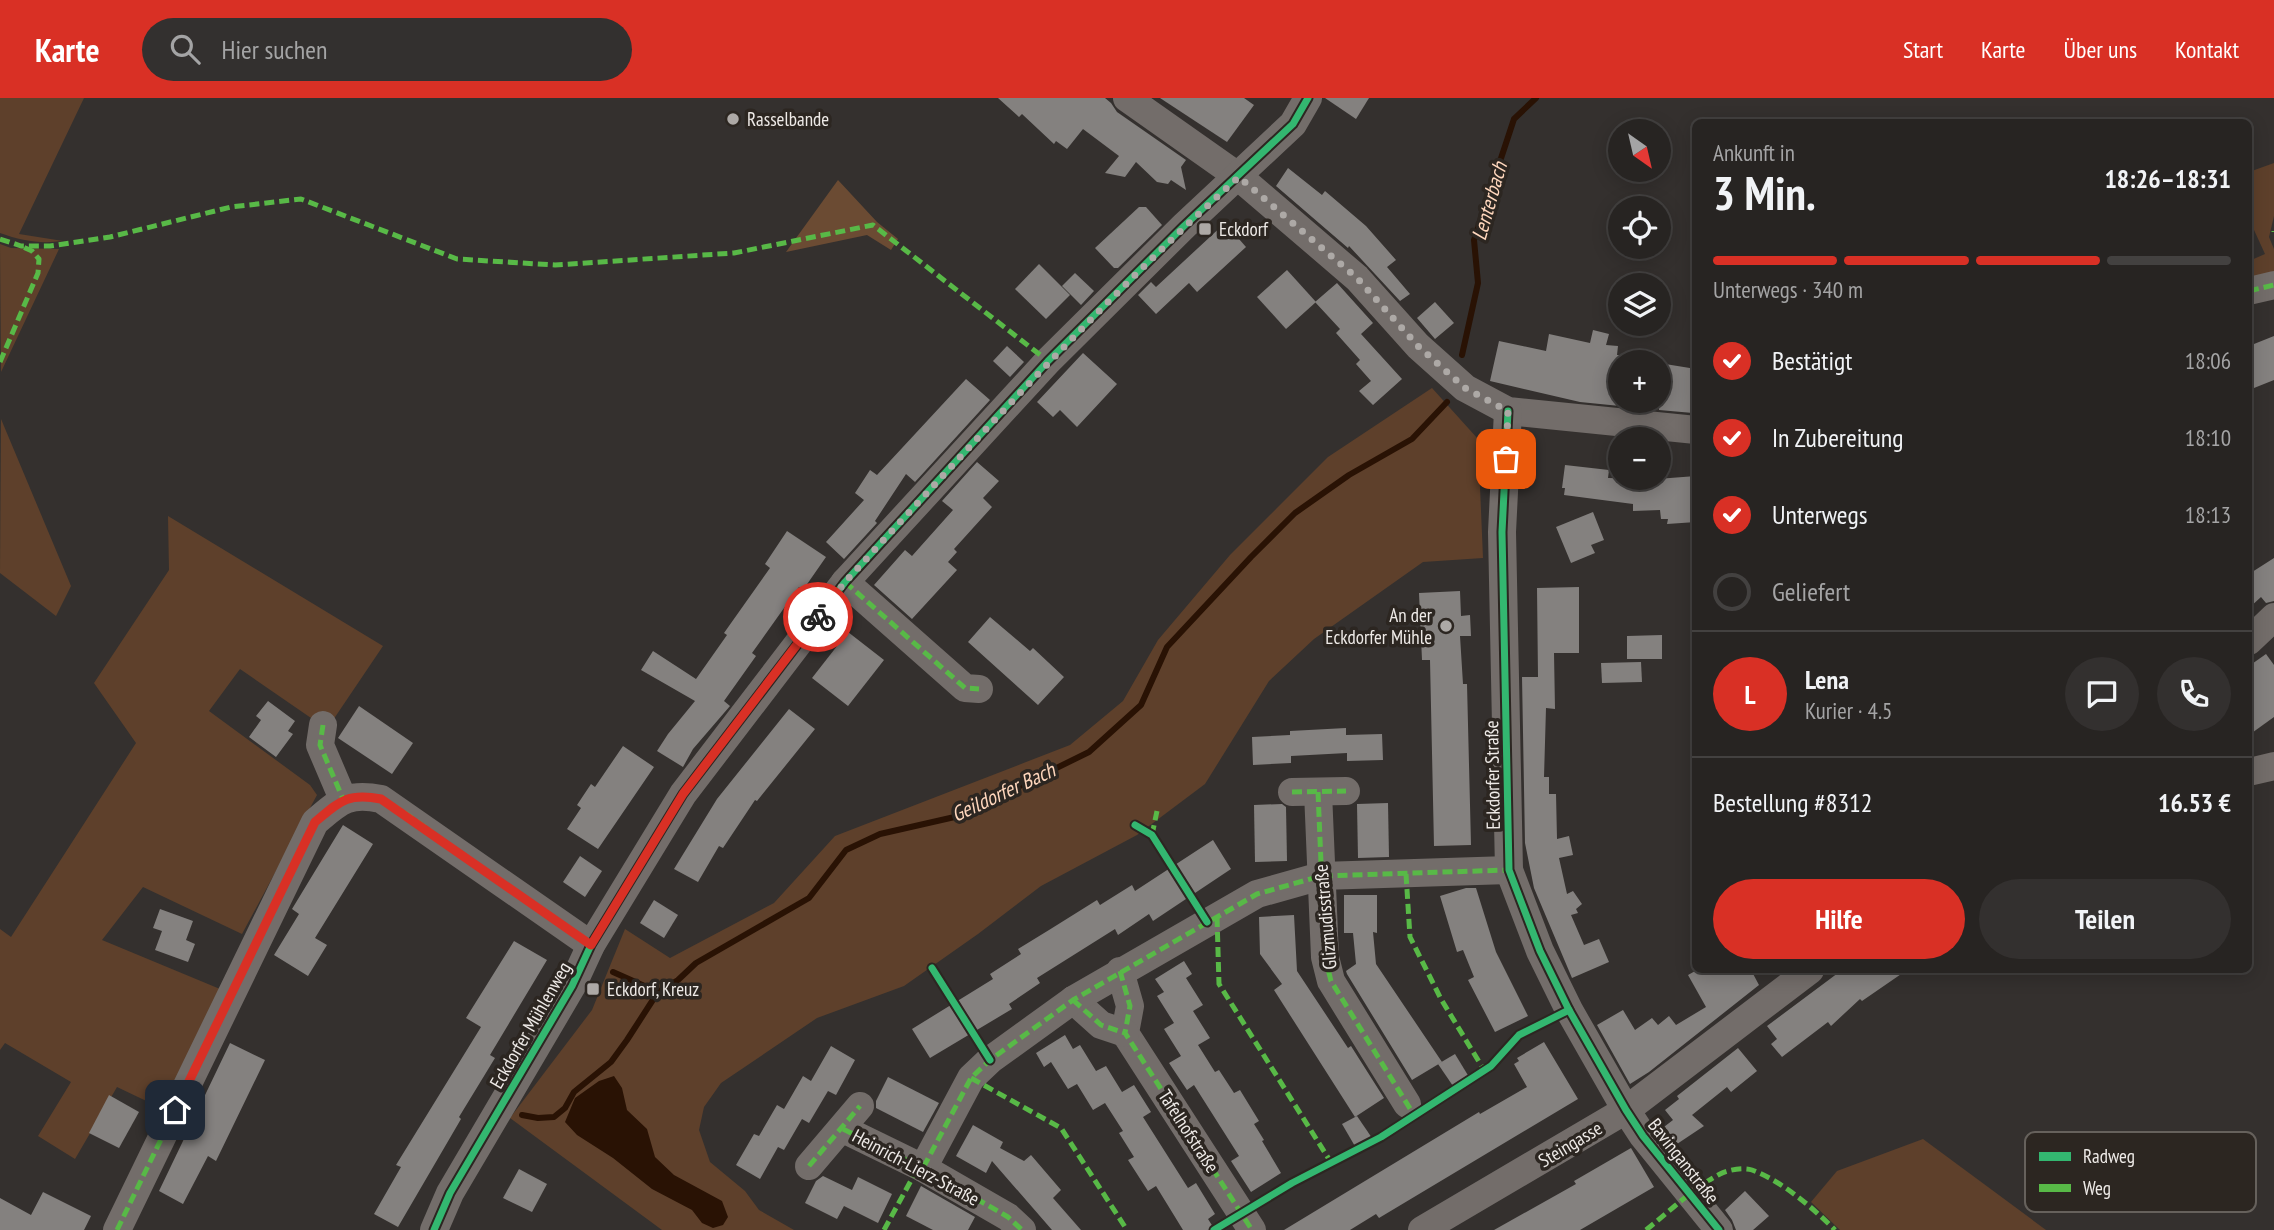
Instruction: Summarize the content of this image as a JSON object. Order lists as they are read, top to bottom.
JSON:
{
  "streets": {
    "street": [
      "Eckdorfer Straße",
      "Glizmudisstraße",
      "Eckdorfer Mühlenweg",
      "Tafelhofstraße",
      "Steingasse",
      "Bavinganstraße",
      "Heinrich-Lierz-Straße"
    ]
  },
  "crossings": [
    ["Eckdorfer Straße", "Steingasse"],
    ["Eckdorfer Straße", "Bavinganstraße"],
    ["Steingasse", "Bavinganstraße"]
  ],
  "water": ["Lenterbach", "Geildorfer Bach"],
  "places": {
    "other": ["Rasselbande", "An der Eckdorfer Mühle"],
    "transit": ["Eckdorf", "Eckdorf, Kreuz"]
  },
  "legend": ["Radweg", "Weg"],
  "north": "bottom right",
  "page": {
    "header": "Karte",
    "search": "Hier suchen",
    "nav": [
      "Start",
      "Karte",
      "Über uns",
      "Kontakt"
    ],
    "map_buttons": ["+", "−"],
    "heading": ["3 Min.", "Ankunft in", "18:26–18:31"],
    "panel": [
      "Lena",
      "Kurier · 4.5",
      "Bestellung #8312",
      "16.53 €"
    ],
    "bar": "Unterwegs · 340 m",
    "list": [
      ["Bestätigt", "18:06"],
      ["In Zubereitung", "18:10"],
      ["Unterwegs", "18:13"],
      "Geliefert"
    ],
    "round": "L",
    "buttons": ["Hilfe", "Teilen"]
  }
}
